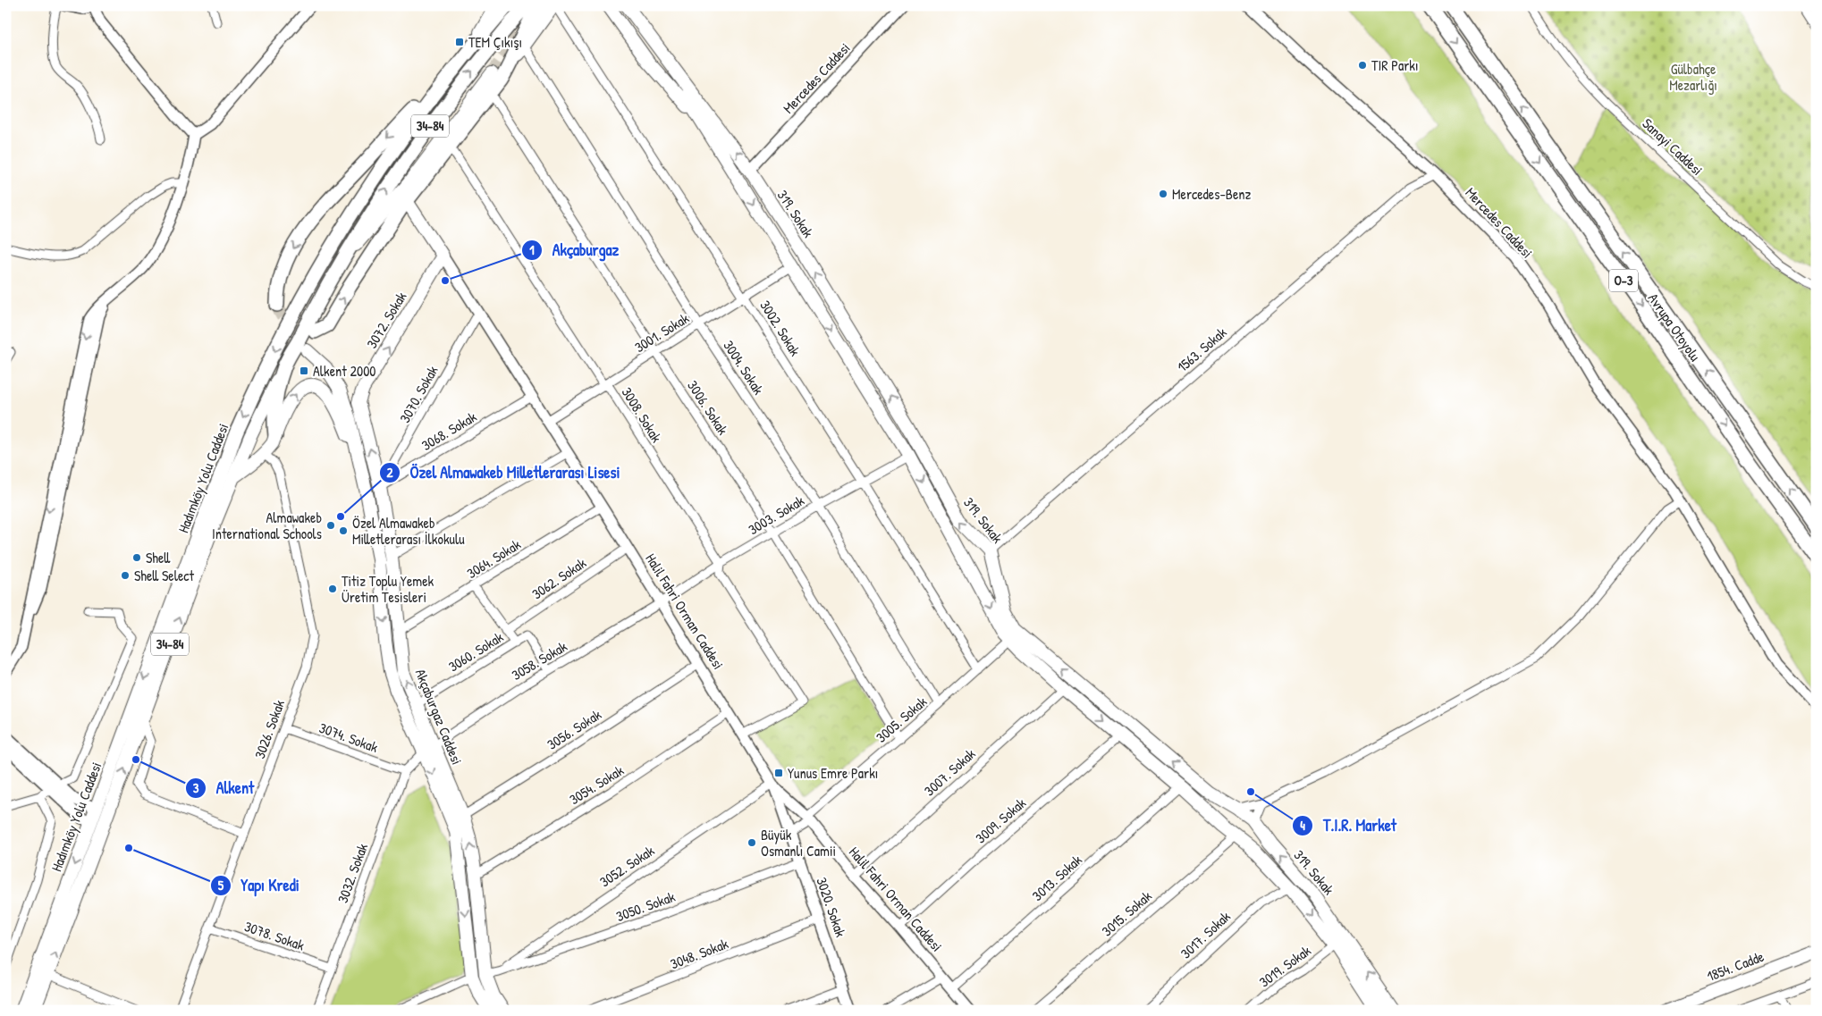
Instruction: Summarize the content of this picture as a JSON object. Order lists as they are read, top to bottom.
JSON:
{
  "streets": {
    "highway": [
      "34-84",
      "O-3",
      "Avrupa Otoyolu",
      "Hadımköy Yolu Caddesi"
    ],
    "main road": [
      "319. Sokak",
      "3072. Sokak",
      "Halil Fahri Orman Caddesi",
      "Akçaburgaz Caddesi",
      "1854. Cadde"
    ],
    "street": [
      "Mercedes Caddesi",
      "Sanayi Caddesi",
      "3002. Sokak",
      "3001. Sokak",
      "1563. Sokak",
      "3004. Sokak",
      "3070. Sokak",
      "3006. Sokak",
      "3008. Sokak",
      "3068. Sokak",
      "3003. Sokak",
      "3064. Sokak",
      "3062. Sokak",
      "3060. Sokak",
      "3058. Sokak",
      "3005. Sokak",
      "3026. Sokak",
      "3056. Sokak",
      "3074. Sokak",
      "3007. Sokak",
      "3054. Sokak",
      "3009. Sokak",
      "3052. Sokak",
      "3032. Sokak",
      "3013. Sokak",
      "3050. Sokak",
      "3020. Sokak",
      "3015. Sokak",
      "3017. Sokak",
      "3078. Sokak",
      "3048. Sokak",
      "3019. Sokak"
    ]
  },
  "crossings": [
    ["Mercedes Caddesi", "319. Sokak"],
    ["Mercedes Caddesi", "1563. Sokak"],
    ["34-84", "Hadımköy Yolu Caddesi"],
    ["319. Sokak", "3001. Sokak"],
    ["319. Sokak", "1563. Sokak"],
    ["319. Sokak", "3003. Sokak"],
    ["319. Sokak", "3005. Sokak"],
    ["319. Sokak", "3007. Sokak"],
    ["319. Sokak", "3009. Sokak"],
    ["319. Sokak", "3013. Sokak"],
    ["319. Sokak", "3015. Sokak"],
    ["319. Sokak", "3017. Sokak"],
    ["319. Sokak", "3019. Sokak"],
    ["3072. Sokak", "Halil Fahri Orman Caddesi"],
    ["3072. Sokak", "Akçaburgaz Caddesi"],
    ["3002. Sokak", "3001. Sokak"],
    ["3002. Sokak", "3003. Sokak"],
    ["3002. Sokak", "3005. Sokak"],
    ["3001. Sokak", "3004. Sokak"],
    ["3001. Sokak", "3006. Sokak"],
    ["3001. Sokak", "3008. Sokak"],
    ["3001. Sokak", "Halil Fahri Orman Caddesi"],
    ["3004. Sokak", "3003. Sokak"],
    ["3004. Sokak", "3005. Sokak"],
    ["3070. Sokak", "3068. Sokak"],
    ["3070. Sokak", "Halil Fahri Orman Caddesi"],
    ["3070. Sokak", "Akçaburgaz Caddesi"],
    ["3006. Sokak", "3003. Sokak"],
    ["3006. Sokak", "3005. Sokak"],
    ["3008. Sokak", "3003. Sokak"],
    ["3008. Sokak", "Halil Fahri Orman Caddesi"],
    ["3068. Sokak", "Halil Fahri Orman Caddesi"],
    ["3068. Sokak", "Akçaburgaz Caddesi"],
    ["3003. Sokak", "Halil Fahri Orman Caddesi"],
    ["3003. Sokak", "3058. Sokak"],
    ["3064. Sokak", "Halil Fahri Orman Caddesi"],
    ["3064. Sokak", "Akçaburgaz Caddesi"],
    ["3062. Sokak", "Halil Fahri Orman Caddesi"],
    ["Halil Fahri Orman Caddesi", "3058. Sokak"],
    ["Halil Fahri Orman Caddesi", "3005. Sokak"],
    ["Halil Fahri Orman Caddesi", "3056. Sokak"],
    ["Halil Fahri Orman Caddesi", "3007. Sokak"],
    ["Halil Fahri Orman Caddesi", "3054. Sokak"],
    ["Halil Fahri Orman Caddesi", "3009. Sokak"],
    ["Halil Fahri Orman Caddesi", "3052. Sokak"],
    ["Halil Fahri Orman Caddesi", "3013. Sokak"],
    ["Halil Fahri Orman Caddesi", "3020. Sokak"],
    ["3060. Sokak", "3058. Sokak"],
    ["3060. Sokak", "Akçaburgaz Caddesi"],
    ["3058. Sokak", "Akçaburgaz Caddesi"],
    ["3058. Sokak", "3032. Sokak"],
    ["Akçaburgaz Caddesi", "3056. Sokak"],
    ["Akçaburgaz Caddesi", "3054. Sokak"],
    ["Akçaburgaz Caddesi", "3052. Sokak"],
    ["Akçaburgaz Caddesi", "3032. Sokak"],
    ["Akçaburgaz Caddesi", "3050. Sokak"],
    ["3005. Sokak", "3020. Sokak"],
    ["3026. Sokak", "3074. Sokak"],
    ["3026. Sokak", "3078. Sokak"],
    ["3074. Sokak", "3032. Sokak"],
    ["3052. Sokak", "3050. Sokak"],
    ["3052. Sokak", "3020. Sokak"],
    ["3032. Sokak", "3078. Sokak"],
    ["3050. Sokak", "3020. Sokak"],
    ["3020. Sokak", "3048. Sokak"]
  ],
  "one_way": ["3072. Sokak"],
  "parks": ["Gülbahçe Mezarlığı"],
  "places": {
    "transit": ["TEM Çıkışı", "Alkent 2000", "Yunus Emre Parkı"],
    "other": [
      "TIR Parkı",
      "Mercedes-Benz",
      "Akçaburgaz",
      "Özel Almawakeb Milletlerarası Lisesi",
      "Almawakeb International Schools",
      "Özel Almawakeb Milletlerarası İlkokulu",
      "Shell",
      "Shell Select",
      "Titiz Toplu Yemek Üretim Tesisleri",
      "Alkent",
      "T.I.R. Market",
      "Büyük Osmanlı Camii",
      "Yapı Kredi"
    ]
  }
}
